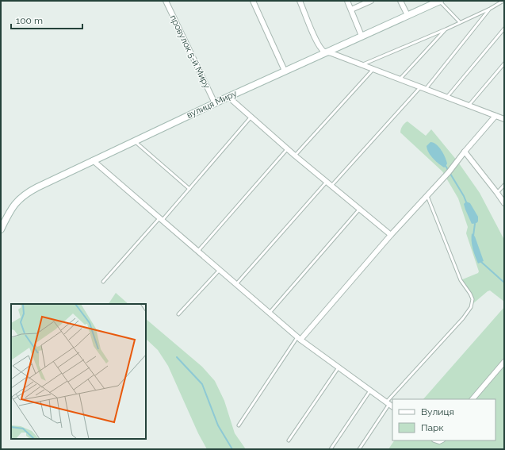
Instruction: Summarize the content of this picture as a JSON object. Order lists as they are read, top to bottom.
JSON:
{
  "streets": {
    "street": ["провулок 5-й Миру", "вулиця Миру"]
  },
  "crossings": [
    ["провулок 5-й Миру", "вулиця Миру"]
  ],
  "legend": ["Вулиця", "Парк"],
  "scale_bar": "100 m"
}
